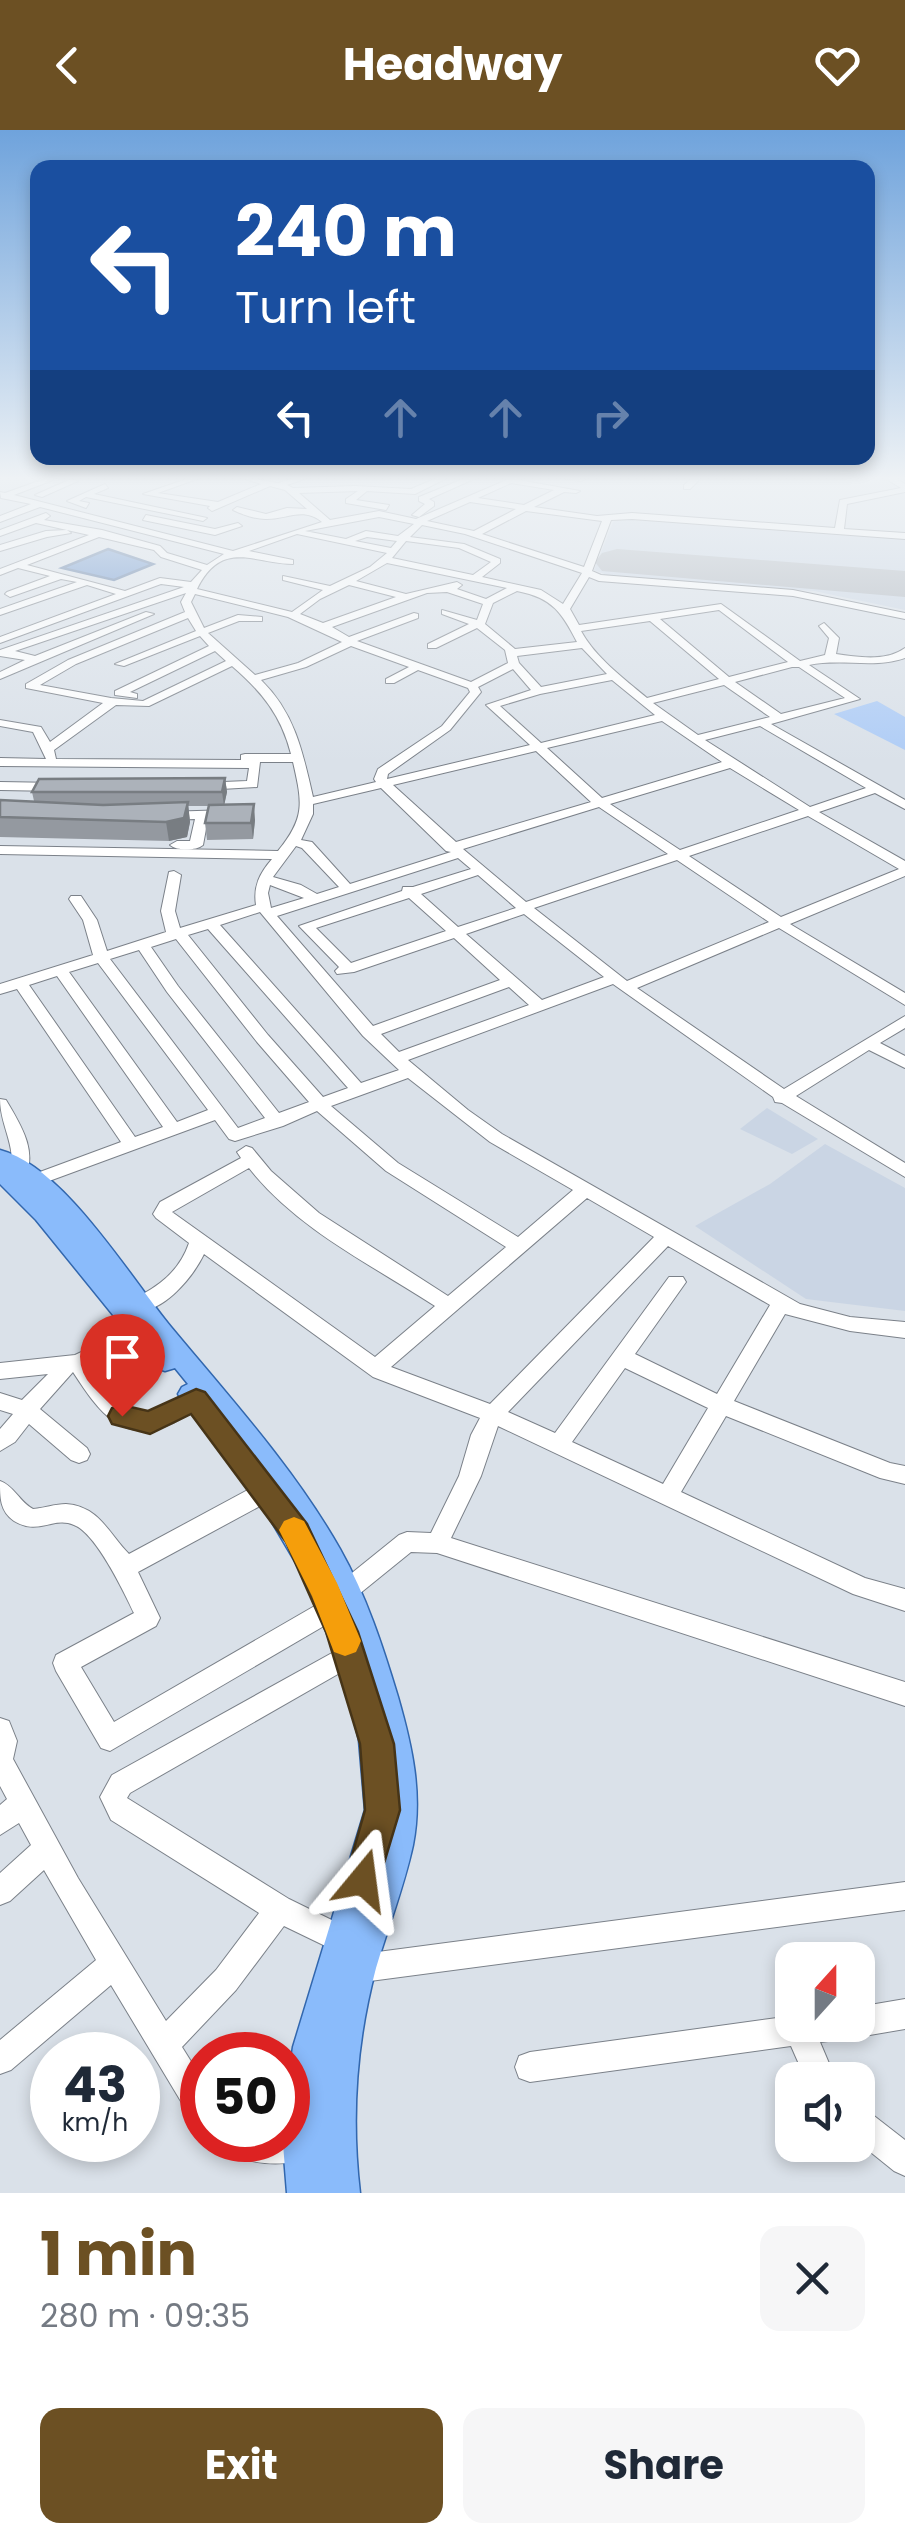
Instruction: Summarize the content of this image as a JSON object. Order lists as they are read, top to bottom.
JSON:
{
  "north": "top",
  "page": {
    "header": "Headway",
    "turn": ["240 m", "Turn left"],
    "speed": "43 km/h",
    "limit": "50",
    "heading": ["1 min", "280 m · 09:35"],
    "buttons": ["Exit", "Share"]
  }
}
